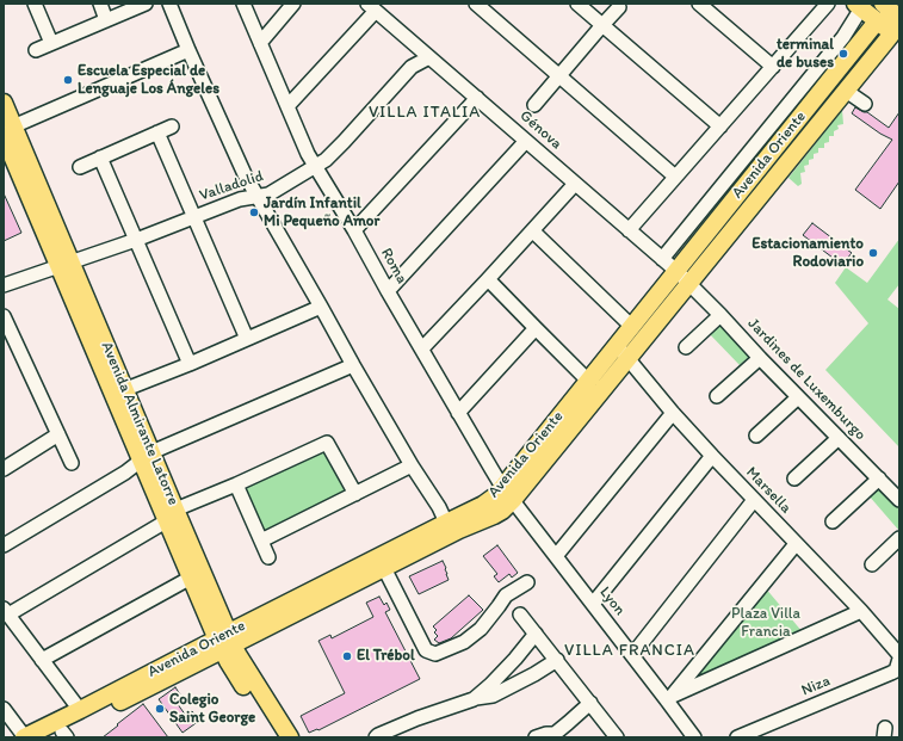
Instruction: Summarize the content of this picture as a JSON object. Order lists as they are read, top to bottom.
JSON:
{
  "streets": {
    "main road": ["Avenida Oriente", "Avenida Almirante Latorre"],
    "street": [
      "Génova",
      "Valladolid",
      "Roma",
      "Jardines de Luxemburgo",
      "Marsella",
      "Lyon",
      "Niza"
    ]
  },
  "crossings": [
    ["Génova", "Avenida Oriente"],
    ["Génova", "Valladolid"],
    ["Génova", "Jardines de Luxemburgo"],
    ["Avenida Oriente", "Roma"],
    ["Avenida Oriente", "Jardines de Luxemburgo"],
    ["Avenida Oriente", "Avenida Almirante Latorre"],
    ["Avenida Oriente", "Marsella"],
    ["Avenida Oriente", "Lyon"],
    ["Valladolid", "Roma"],
    ["Valladolid", "Avenida Almirante Latorre"],
    ["Roma", "Lyon"]
  ],
  "districts": ["VILLA ITALIA", "VILLA FRANCIA"],
  "parks": ["Plaza Villa Francia"],
  "places": [
    "terminal de buses",
    "Escuela Especial de Lenguaje Los Ángeles",
    "Jardín Infantil Mi Pequeño Amor",
    "Estacionamiento Rodoviario",
    "El Trébol",
    "Colegio Saint George"
  ]
}
